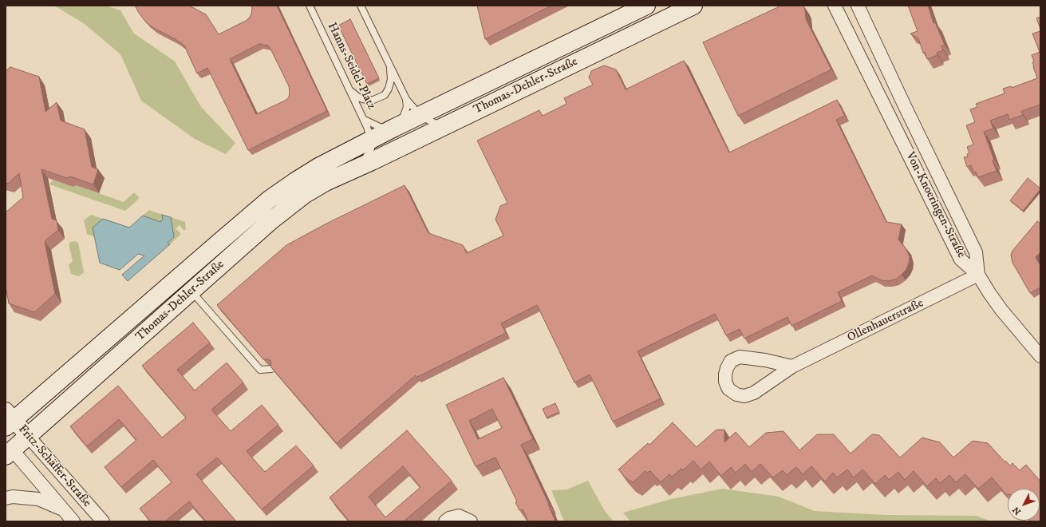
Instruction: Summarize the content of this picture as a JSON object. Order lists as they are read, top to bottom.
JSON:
{
  "streets": {
    "main road": ["Thomas-Dehler-Straße"],
    "street": ["Von-Knoeringen-Straße", "Ollenhauerstraße", "Fritz-Schäffer-Straße"],
    "lane": ["Hanns-Seidel-Platz"]
  },
  "crossings": [
    ["Hanns-Seidel-Platz", "Thomas-Dehler-Straße"],
    ["Thomas-Dehler-Straße", "Fritz-Schäffer-Straße"],
    ["Von-Knoeringen-Straße", "Ollenhauerstraße"]
  ],
  "north": "bottom left"
}
